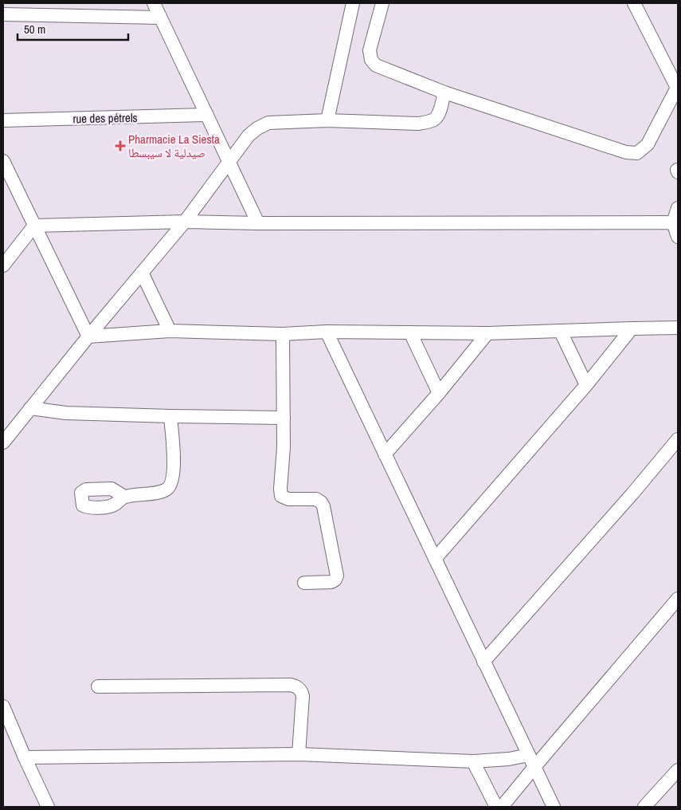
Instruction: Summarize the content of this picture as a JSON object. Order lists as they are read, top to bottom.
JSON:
{
  "streets": {
    "street": ["rue des pétrels"]
  },
  "places": {
    "health": ["Pharmacie La Siesta صيدلية لا سيبسطا"]
  },
  "scale_bar": "50 m"
}
